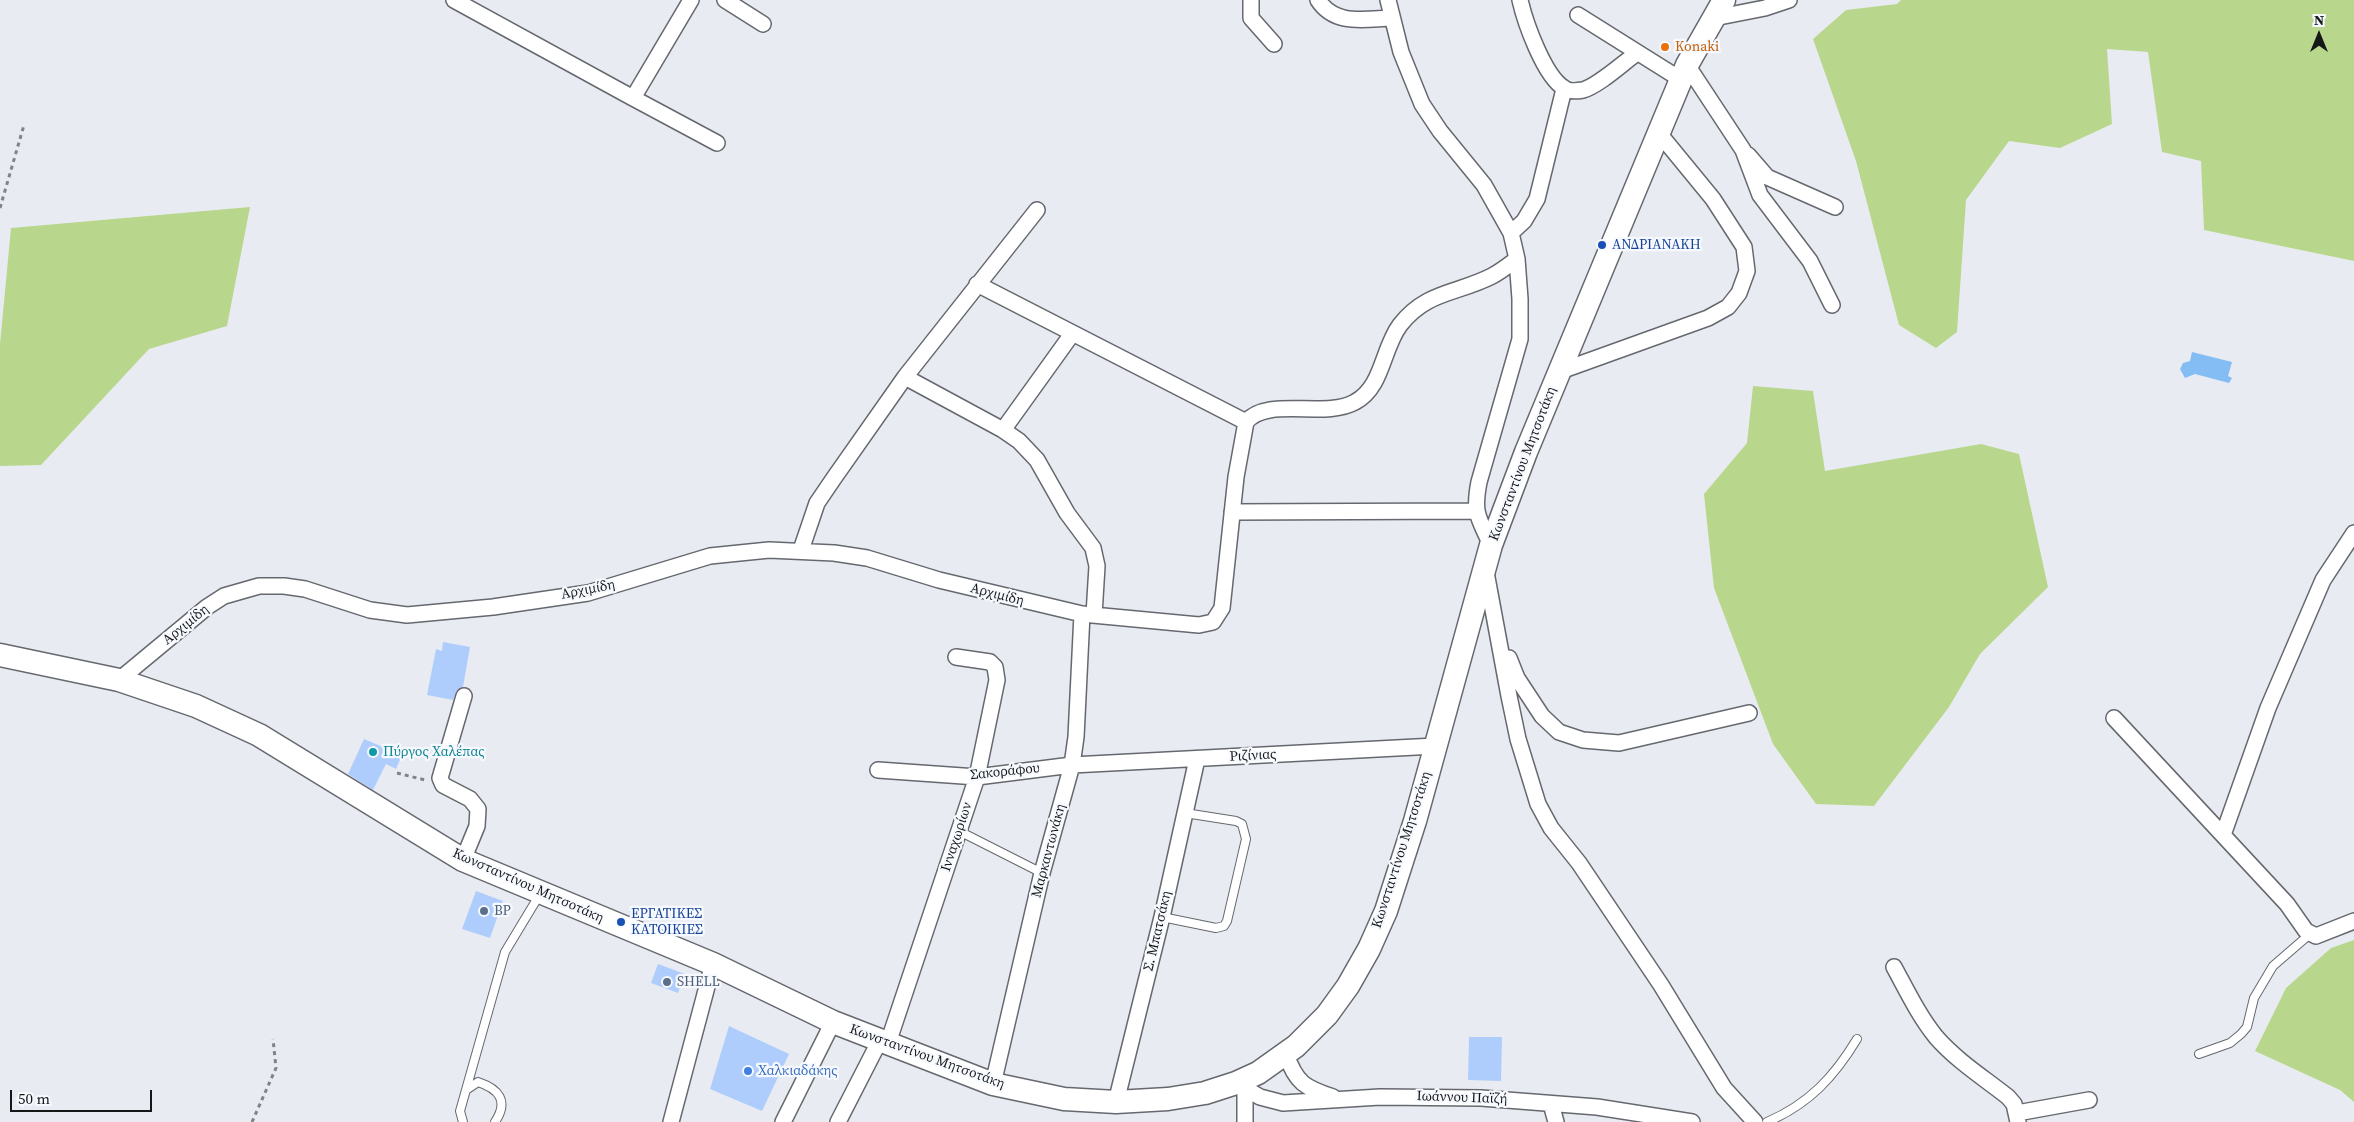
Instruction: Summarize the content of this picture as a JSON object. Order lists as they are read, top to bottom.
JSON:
{
  "streets": {
    "main road": ["Κωνσταντίνου Μητσοτάκη"],
    "street": [
      "Αρχιμίδη",
      "Ριζίνιας",
      "Σακοράφου",
      "Ινναχωρίων",
      "Μαρκαντωνάκη",
      "Σ. Μπατσάκη",
      "Ιωάννου Παϊζή"
    ]
  },
  "crossings": [
    ["Κωνσταντίνου Μητσοτάκη", "Αρχιμίδη"],
    ["Κωνσταντίνου Μητσοτάκη", "Ριζίνιας"],
    ["Κωνσταντίνου Μητσοτάκη", "Ινναχωρίων"],
    ["Κωνσταντίνου Μητσοτάκη", "Μαρκαντωνάκη"],
    ["Κωνσταντίνου Μητσοτάκη", "Σ. Μπατσάκη"],
    ["Κωνσταντίνου Μητσοτάκη", "Ιωάννου Παϊζή"],
    ["Αρχιμίδη", "Μαρκαντωνάκη"],
    ["Ριζίνιας", "Σακοράφου"],
    ["Ριζίνιας", "Μαρκαντωνάκη"],
    ["Ριζίνιας", "Σ. Μπατσάκη"],
    ["Σακοράφου", "Ινναχωρίων"],
    ["Σακοράφου", "Μαρκαντωνάκη"]
  ],
  "places": [
    "Konaki",
    "ΑΝΔΡΙΑΝΑΚΗ",
    "Πύργος Χαλέπας",
    "BP",
    "ΕΡΓΑΤΙΚΕΣ ΚΑΤΟΙΚΙΕΣ",
    "SHELL",
    "Χαλκιαδάκης"
  ],
  "scale_bar": "50 m",
  "north": "top"
}
